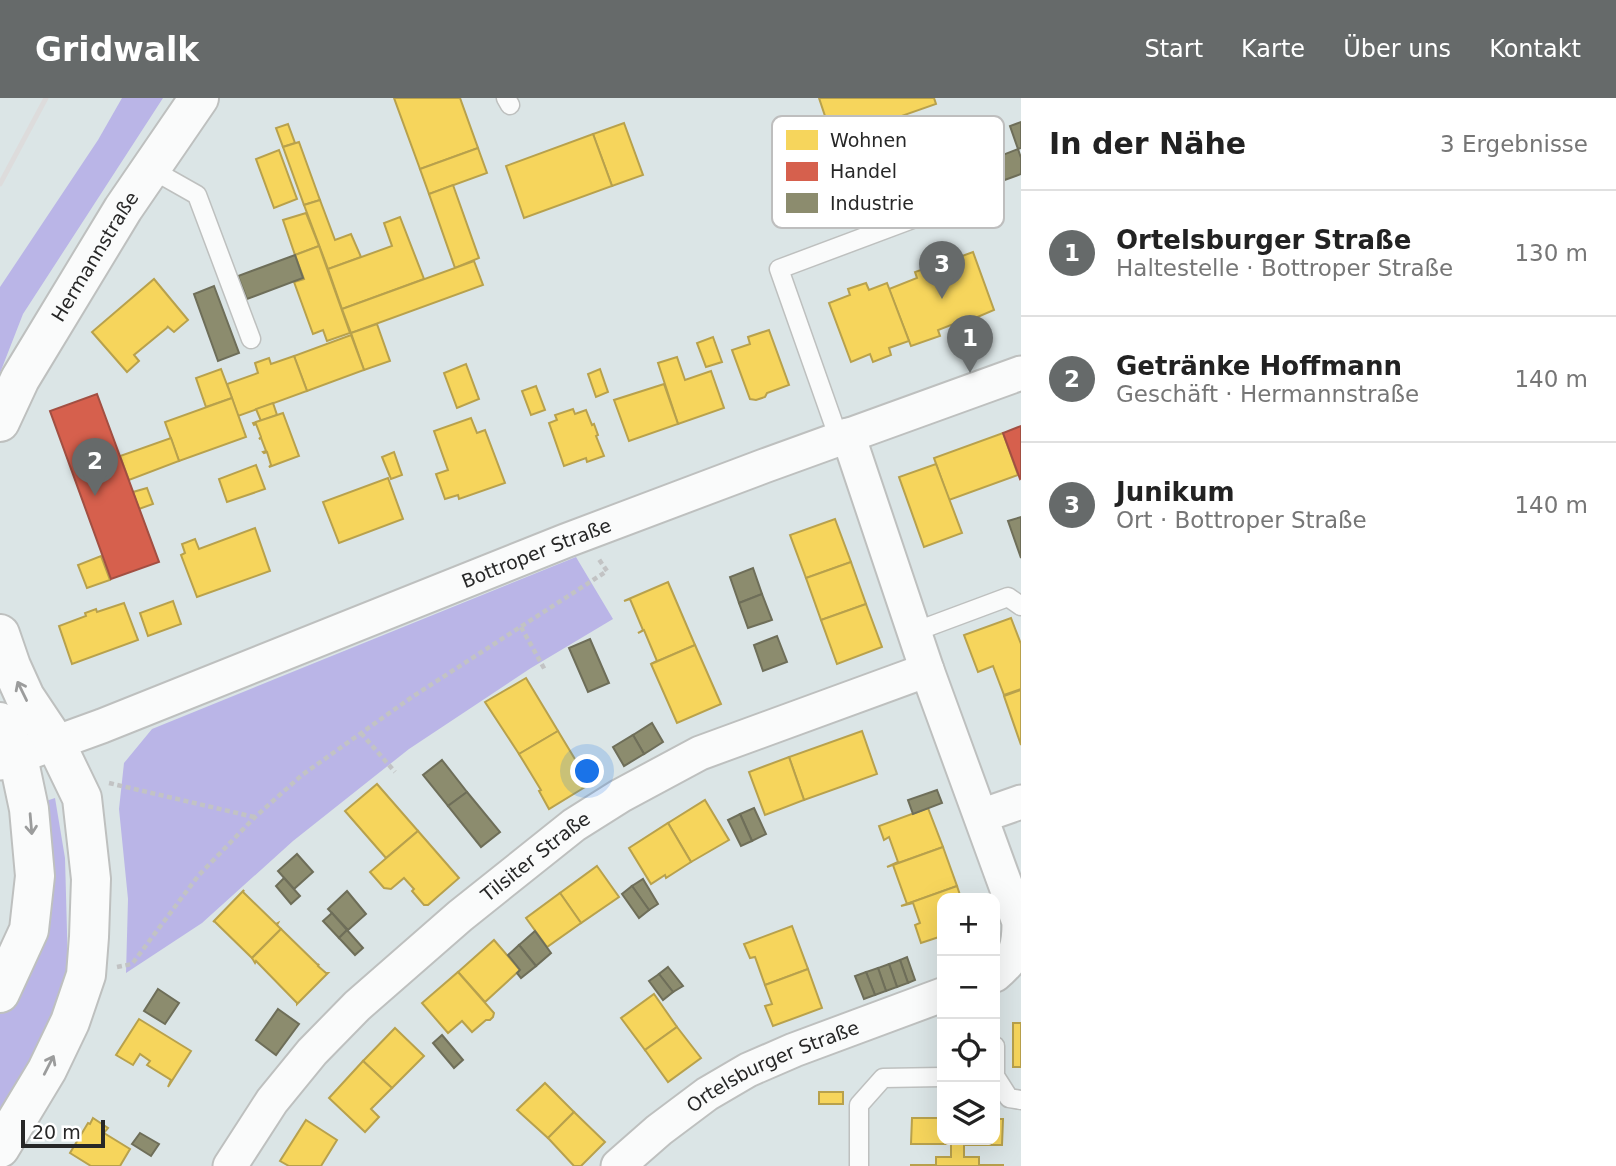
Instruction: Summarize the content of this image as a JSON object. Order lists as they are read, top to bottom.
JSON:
{
  "streets": {
    "main road": ["Hermannstraße"],
    "street": ["Bottroper Straße", "Tilsiter Straße", "Ortelsburger Straße"]
  },
  "legend": ["Wohnen", "Handel", "Industrie"],
  "scale_bar": "20 m",
  "page": {
    "header": "Gridwalk",
    "nav": [
      "Start",
      "Karte",
      "Über uns",
      "Kontakt"
    ],
    "heading": ["In der Nähe", "3 Ergebnisse"],
    "list": [
      {
        "mark": "1",
        "name": "Ortelsburger Straße",
        "note": "Haltestelle · Bottroper Straße",
        "value": "130 m"
      },
      {
        "mark": "2",
        "name": "Getränke Hoffmann",
        "note": "Geschäft · Hermannstraße",
        "value": "140 m"
      },
      {
        "mark": "3",
        "name": "Junikum",
        "note": "Ort · Bottroper Straße",
        "value": "140 m"
      }
    ],
    "pins": ["3", "1", "2"],
    "map_buttons": ["+", "−"],
    "scale": "20 m"
  }
}
